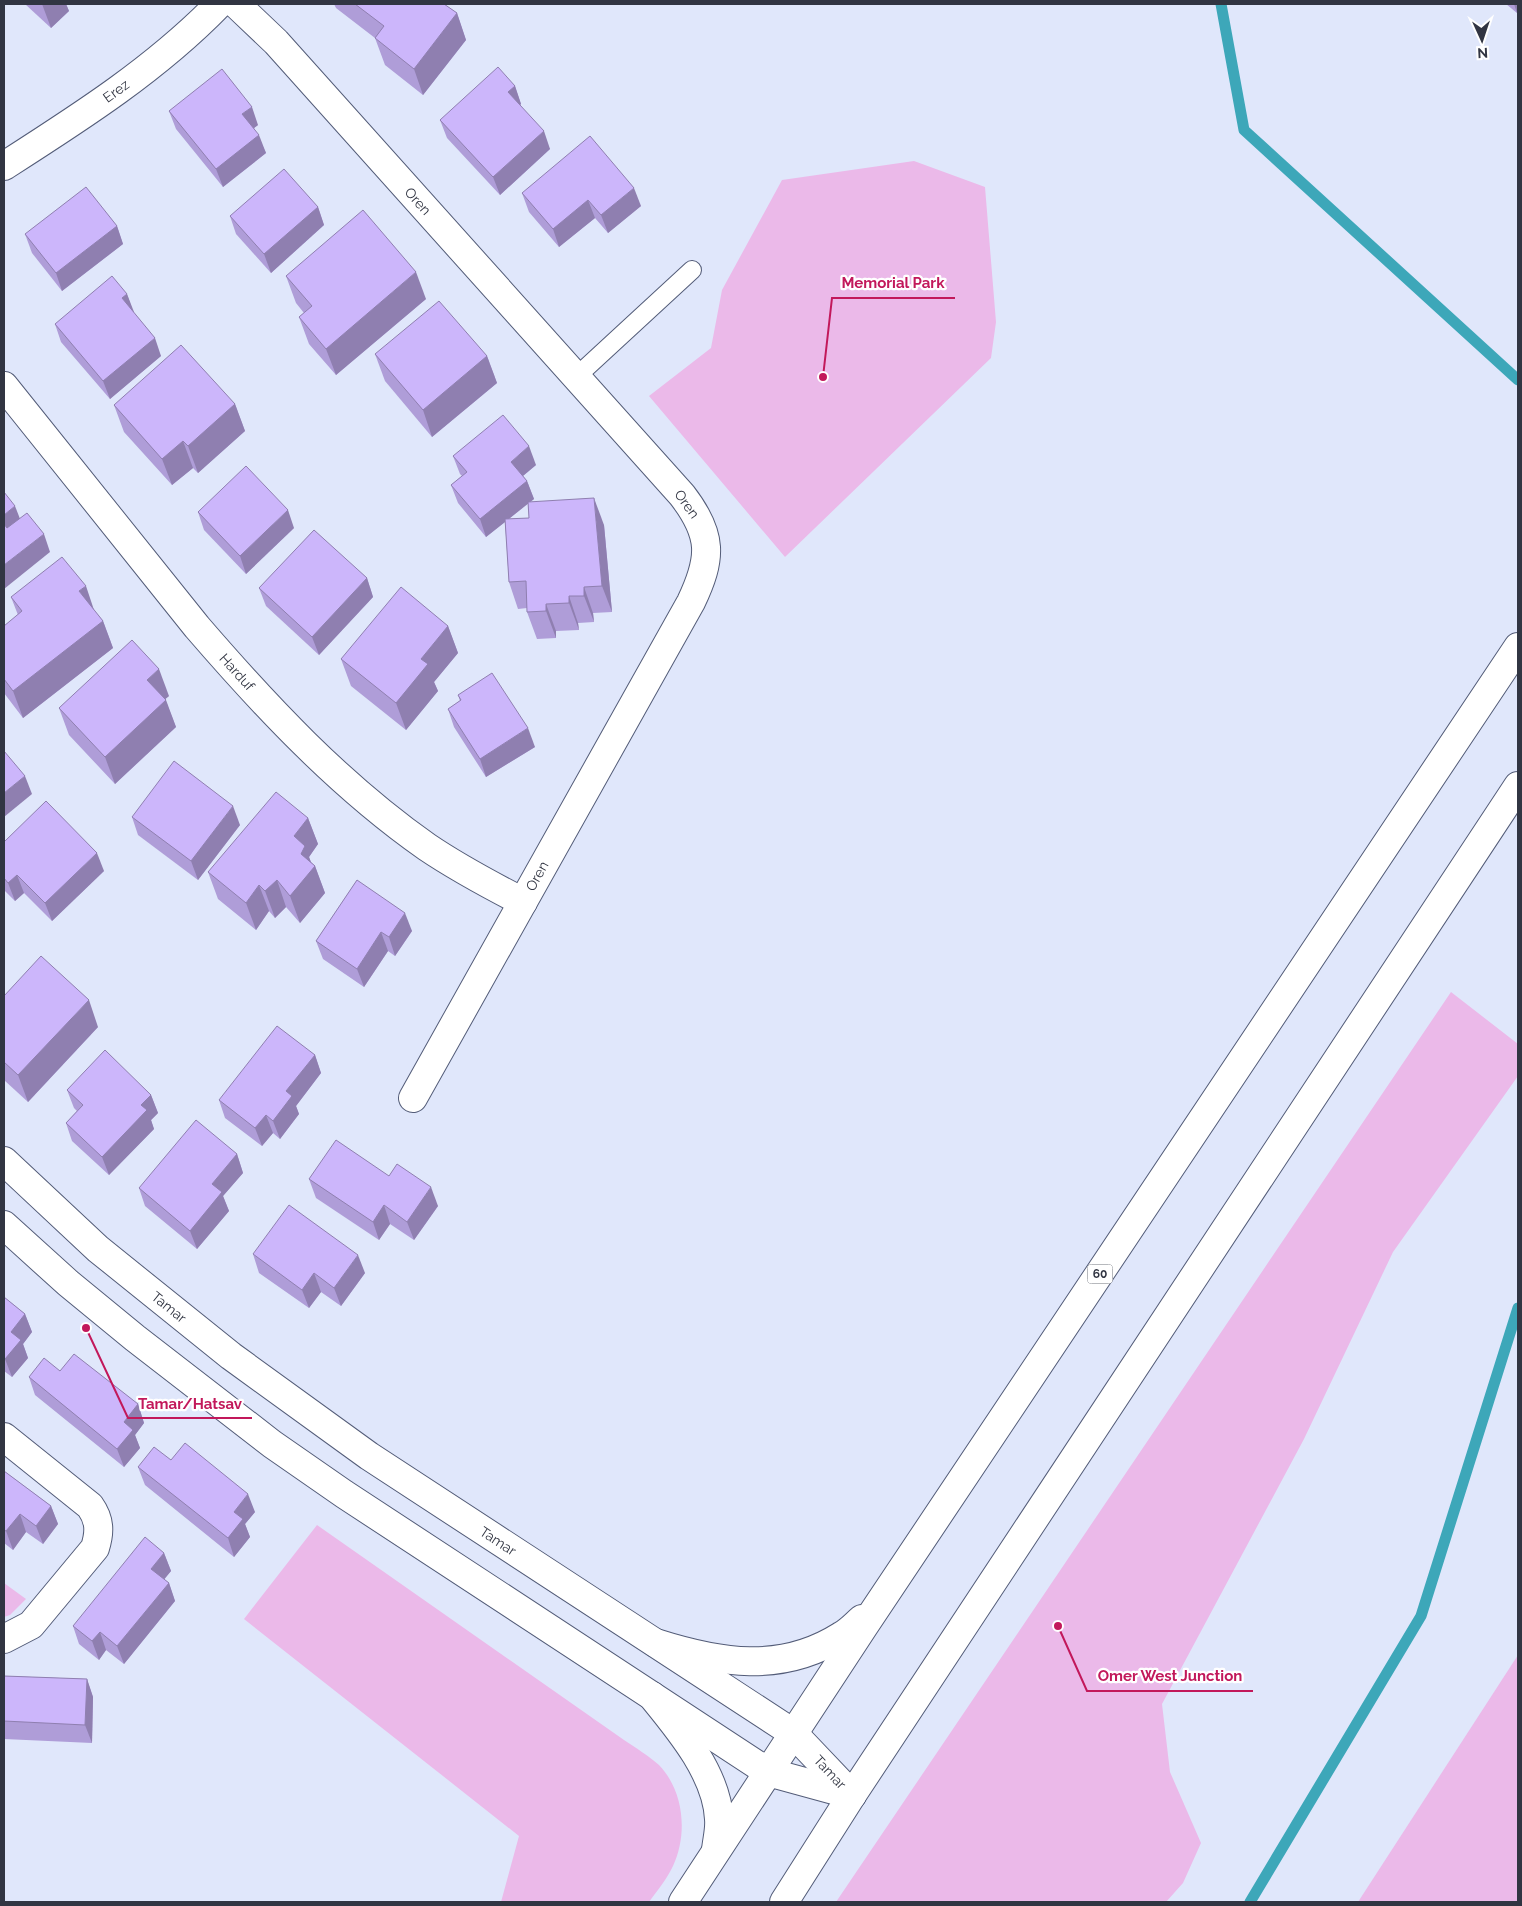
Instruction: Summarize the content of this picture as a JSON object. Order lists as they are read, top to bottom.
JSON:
{
  "streets": {
    "main road": [
      "Erez",
      "Oren",
      "Harduf",
      "60",
      "Tamar"
    ]
  },
  "crossings": [
    ["Oren", "Harduf"],
    ["60", "Tamar"]
  ],
  "places": ["Memorial Park", "Tamar/Hatsav", "Omer West Junction"],
  "north": "bottom"
}
